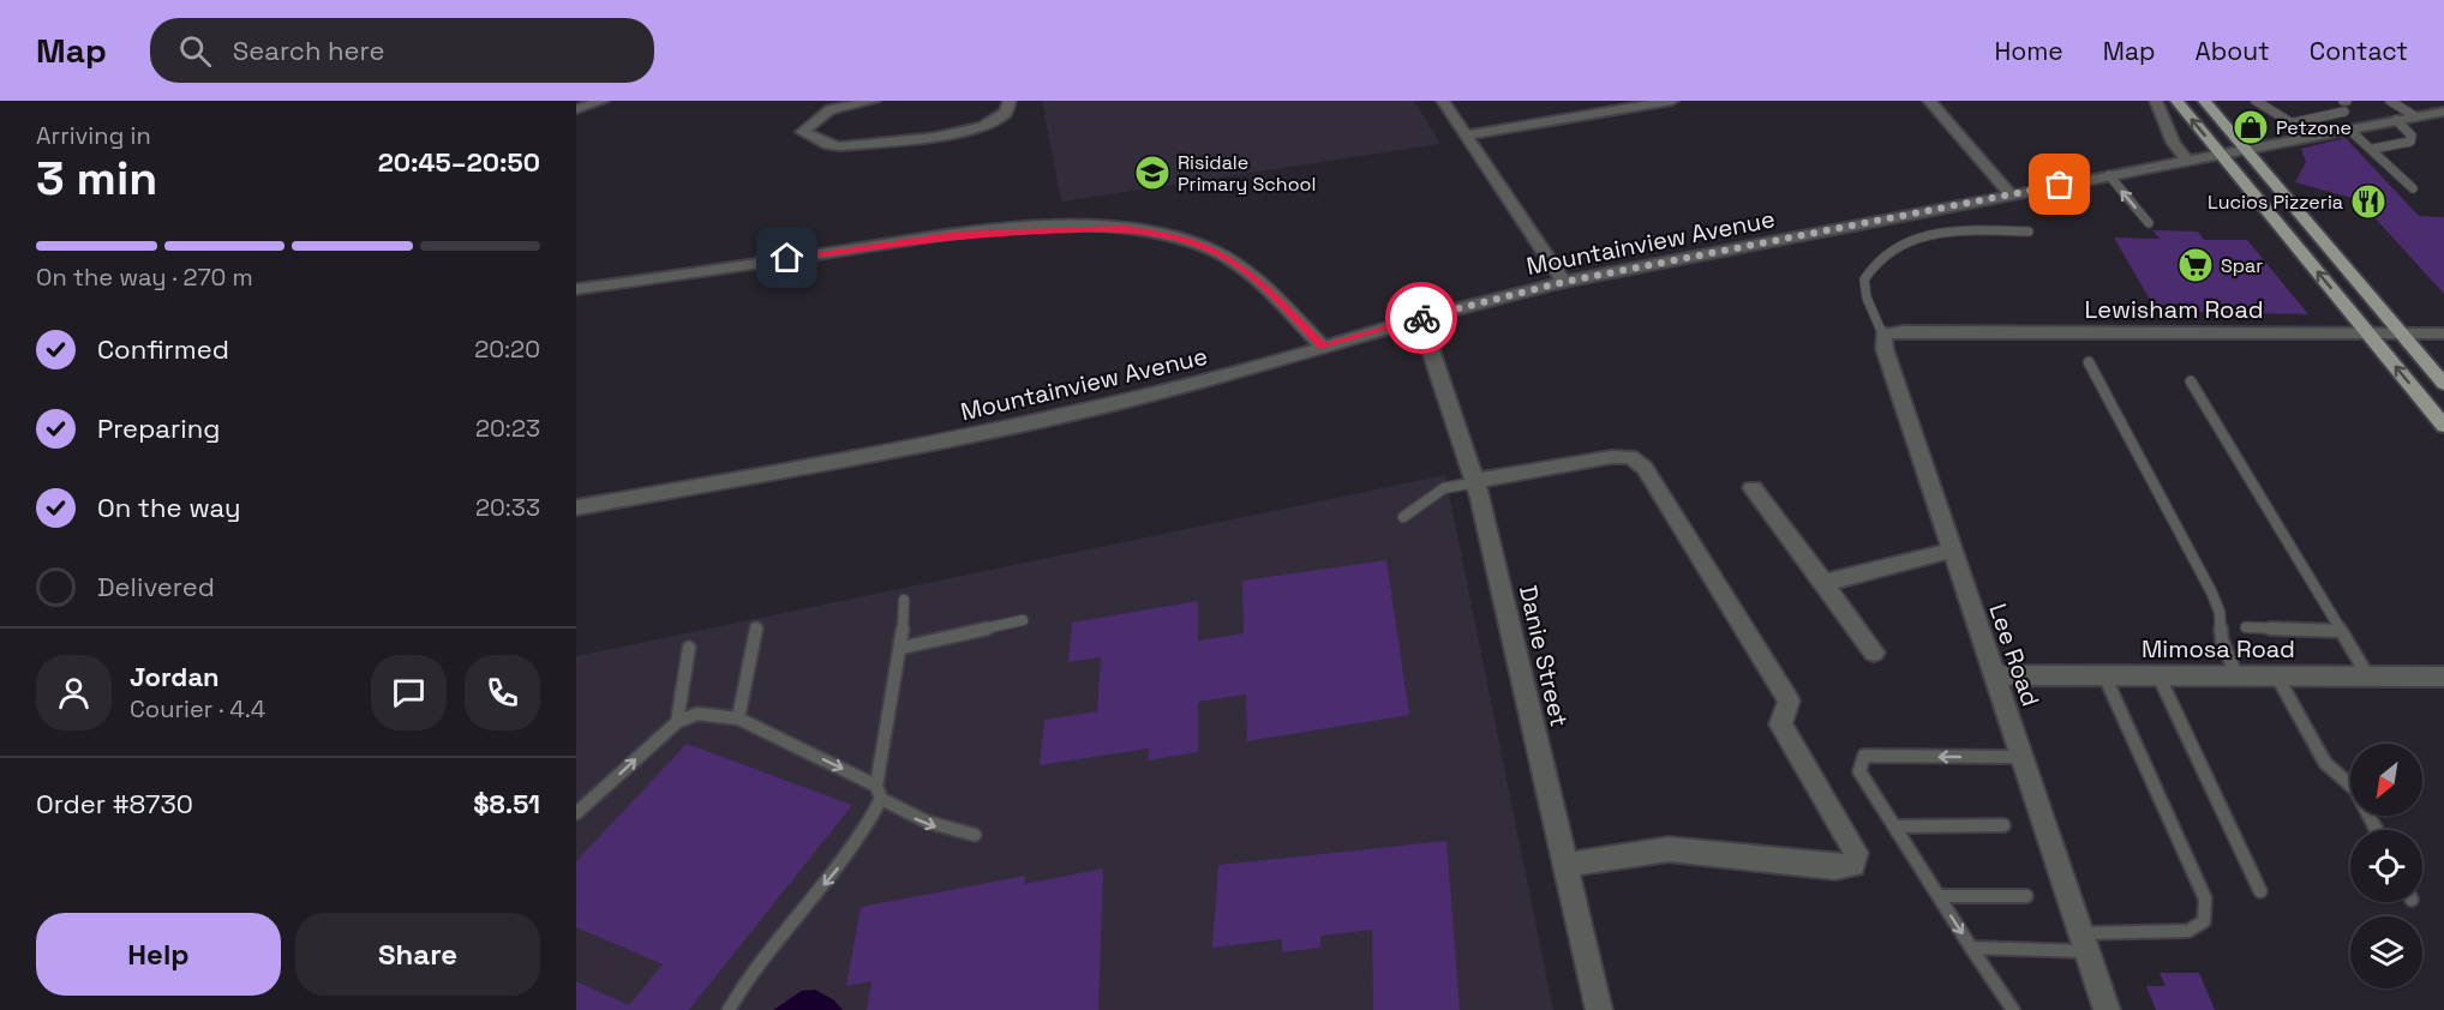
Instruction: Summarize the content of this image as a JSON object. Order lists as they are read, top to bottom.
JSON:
{
  "streets": {
    "street": [
      "Mountainview Avenue",
      "Lewisham Road",
      "Mimosa Road",
      "Lee Road",
      "Danie Street"
    ]
  },
  "crossings": [
    ["Mountainview Avenue", "Danie Street"],
    ["Lewisham Road", "Lee Road"],
    ["Mimosa Road", "Lee Road"]
  ],
  "places": {
    "shop": ["Petzone"],
    "school or university": ["Risidale Primary School"],
    "restaurant": ["Lucios Pizzeria"],
    "supermarket": ["Spar"]
  },
  "north": "bottom left",
  "page": {
    "header": "Map",
    "search": "Search here",
    "nav": [
      "Home",
      "Map",
      "About",
      "Contact"
    ],
    "heading": ["3 min", "Arriving in", "20:45–20:50"],
    "panel": [
      "Jordan",
      "Courier · 4.4",
      "Order #8730",
      "$8.51"
    ],
    "bar": "On the way · 270 m",
    "list": [
      ["Confirmed", "20:20"],
      ["Preparing", "20:23"],
      ["On the way", "20:33"],
      "Delivered"
    ],
    "buttons": ["Help", "Share"]
  }
}
